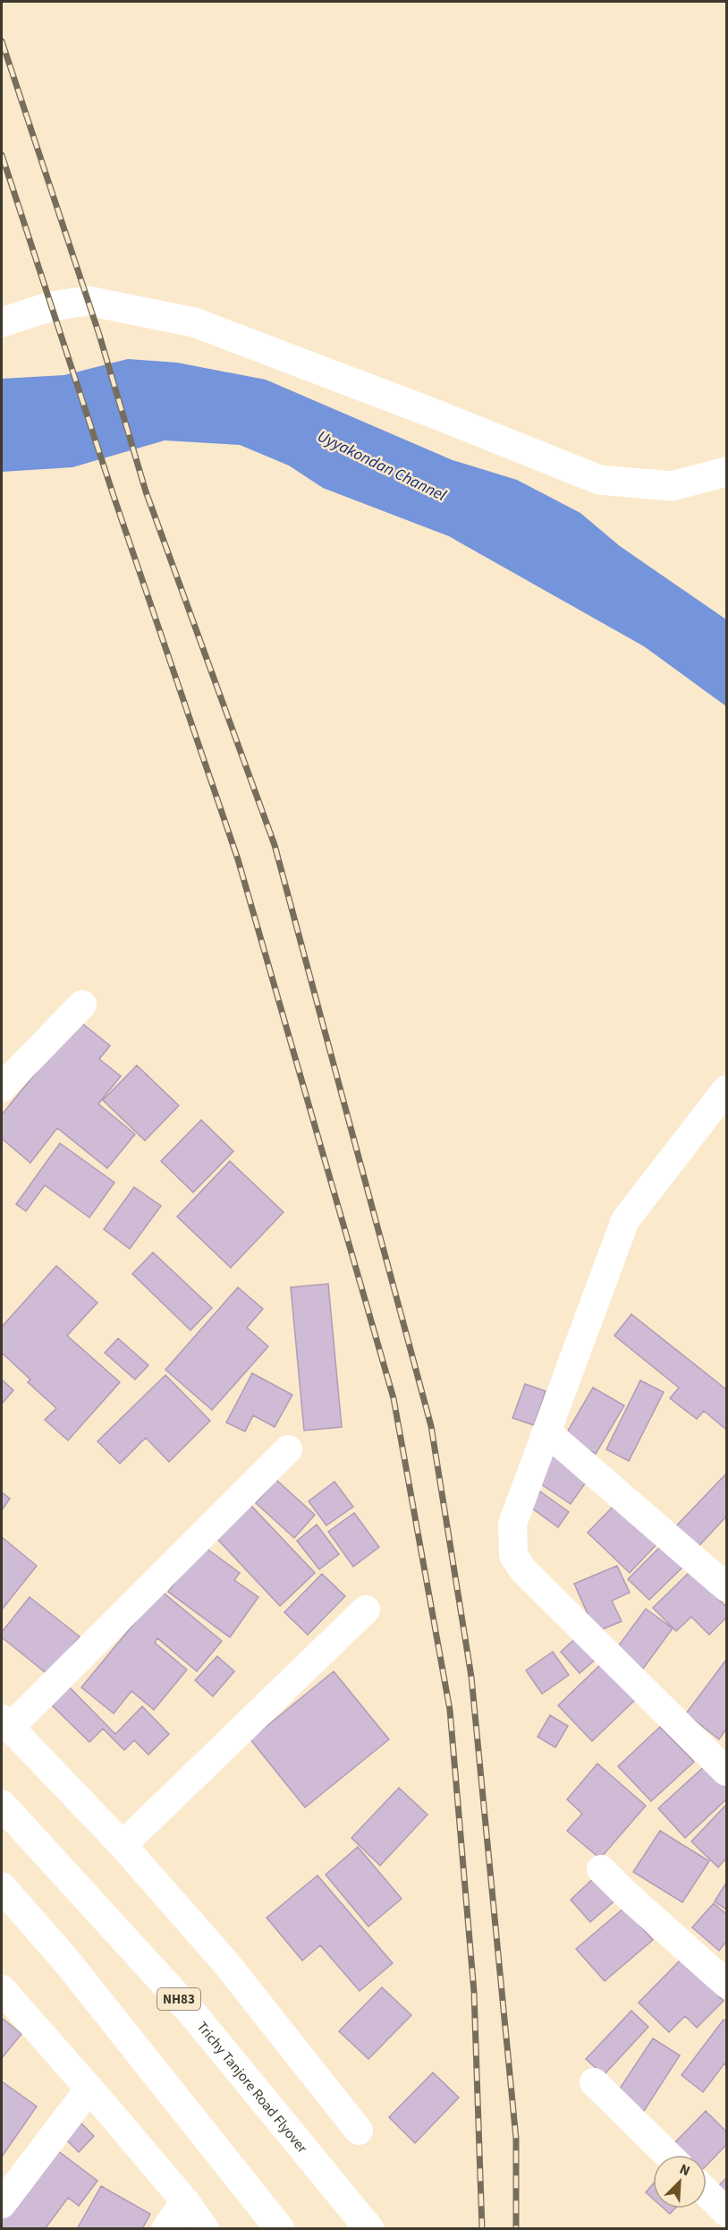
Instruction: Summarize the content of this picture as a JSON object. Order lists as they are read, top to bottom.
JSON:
{
  "streets": {
    "main road": ["NH83", "Trichy Tanjore Road Flyover"]
  },
  "water": ["Uyyakondan Channel"],
  "north": "top right"
}
